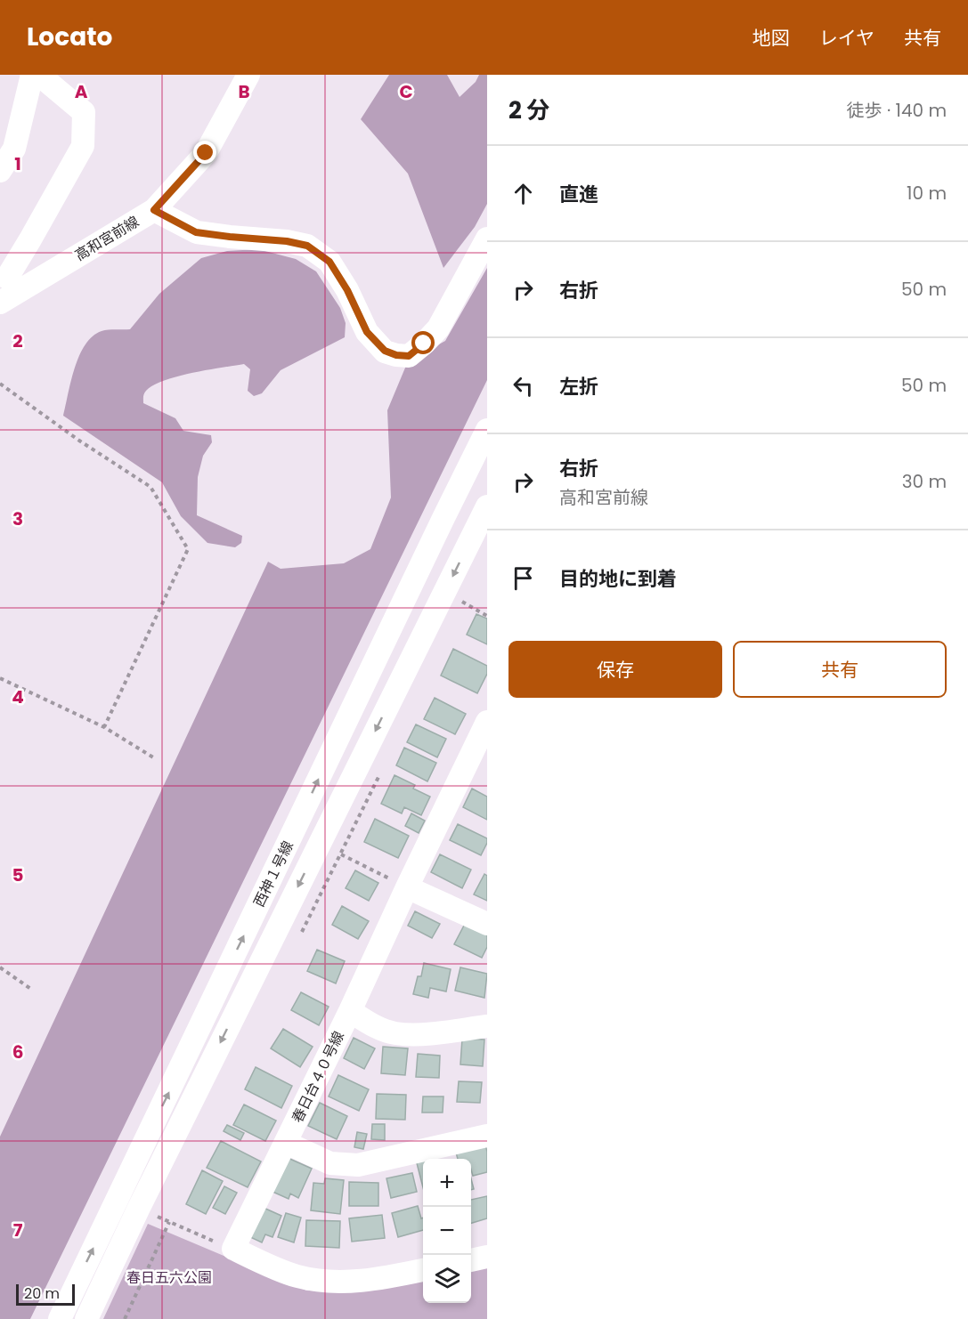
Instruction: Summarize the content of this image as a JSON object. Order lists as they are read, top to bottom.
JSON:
{
  "streets": {
    "street": ["高和宮前線", "西神１号線", "春日台４０号線"]
  },
  "parks": ["春日五六公園"],
  "scale_bar": "20 m",
  "page": {
    "header": "Locato",
    "nav": ["地図", "レイヤ", "共有"],
    "heading": ["2 分", "徒歩 · 140 m"],
    "list": [
      ["直進", "10 m"],
      ["右折", "50 m"],
      ["左折", "50 m"],
      ["右折", "高和宮前線", "30 m"],
      "目的地に到着"
    ],
    "buttons": ["保存", "共有"],
    "map_buttons": ["+", "−"],
    "scale": "20 m"
  },
  "grid": {
    "columns": ["A", "B", "C"],
    "rows": [
      "1",
      "2",
      "3",
      "4",
      "5",
      "6",
      "7"
    ]
  }
}
